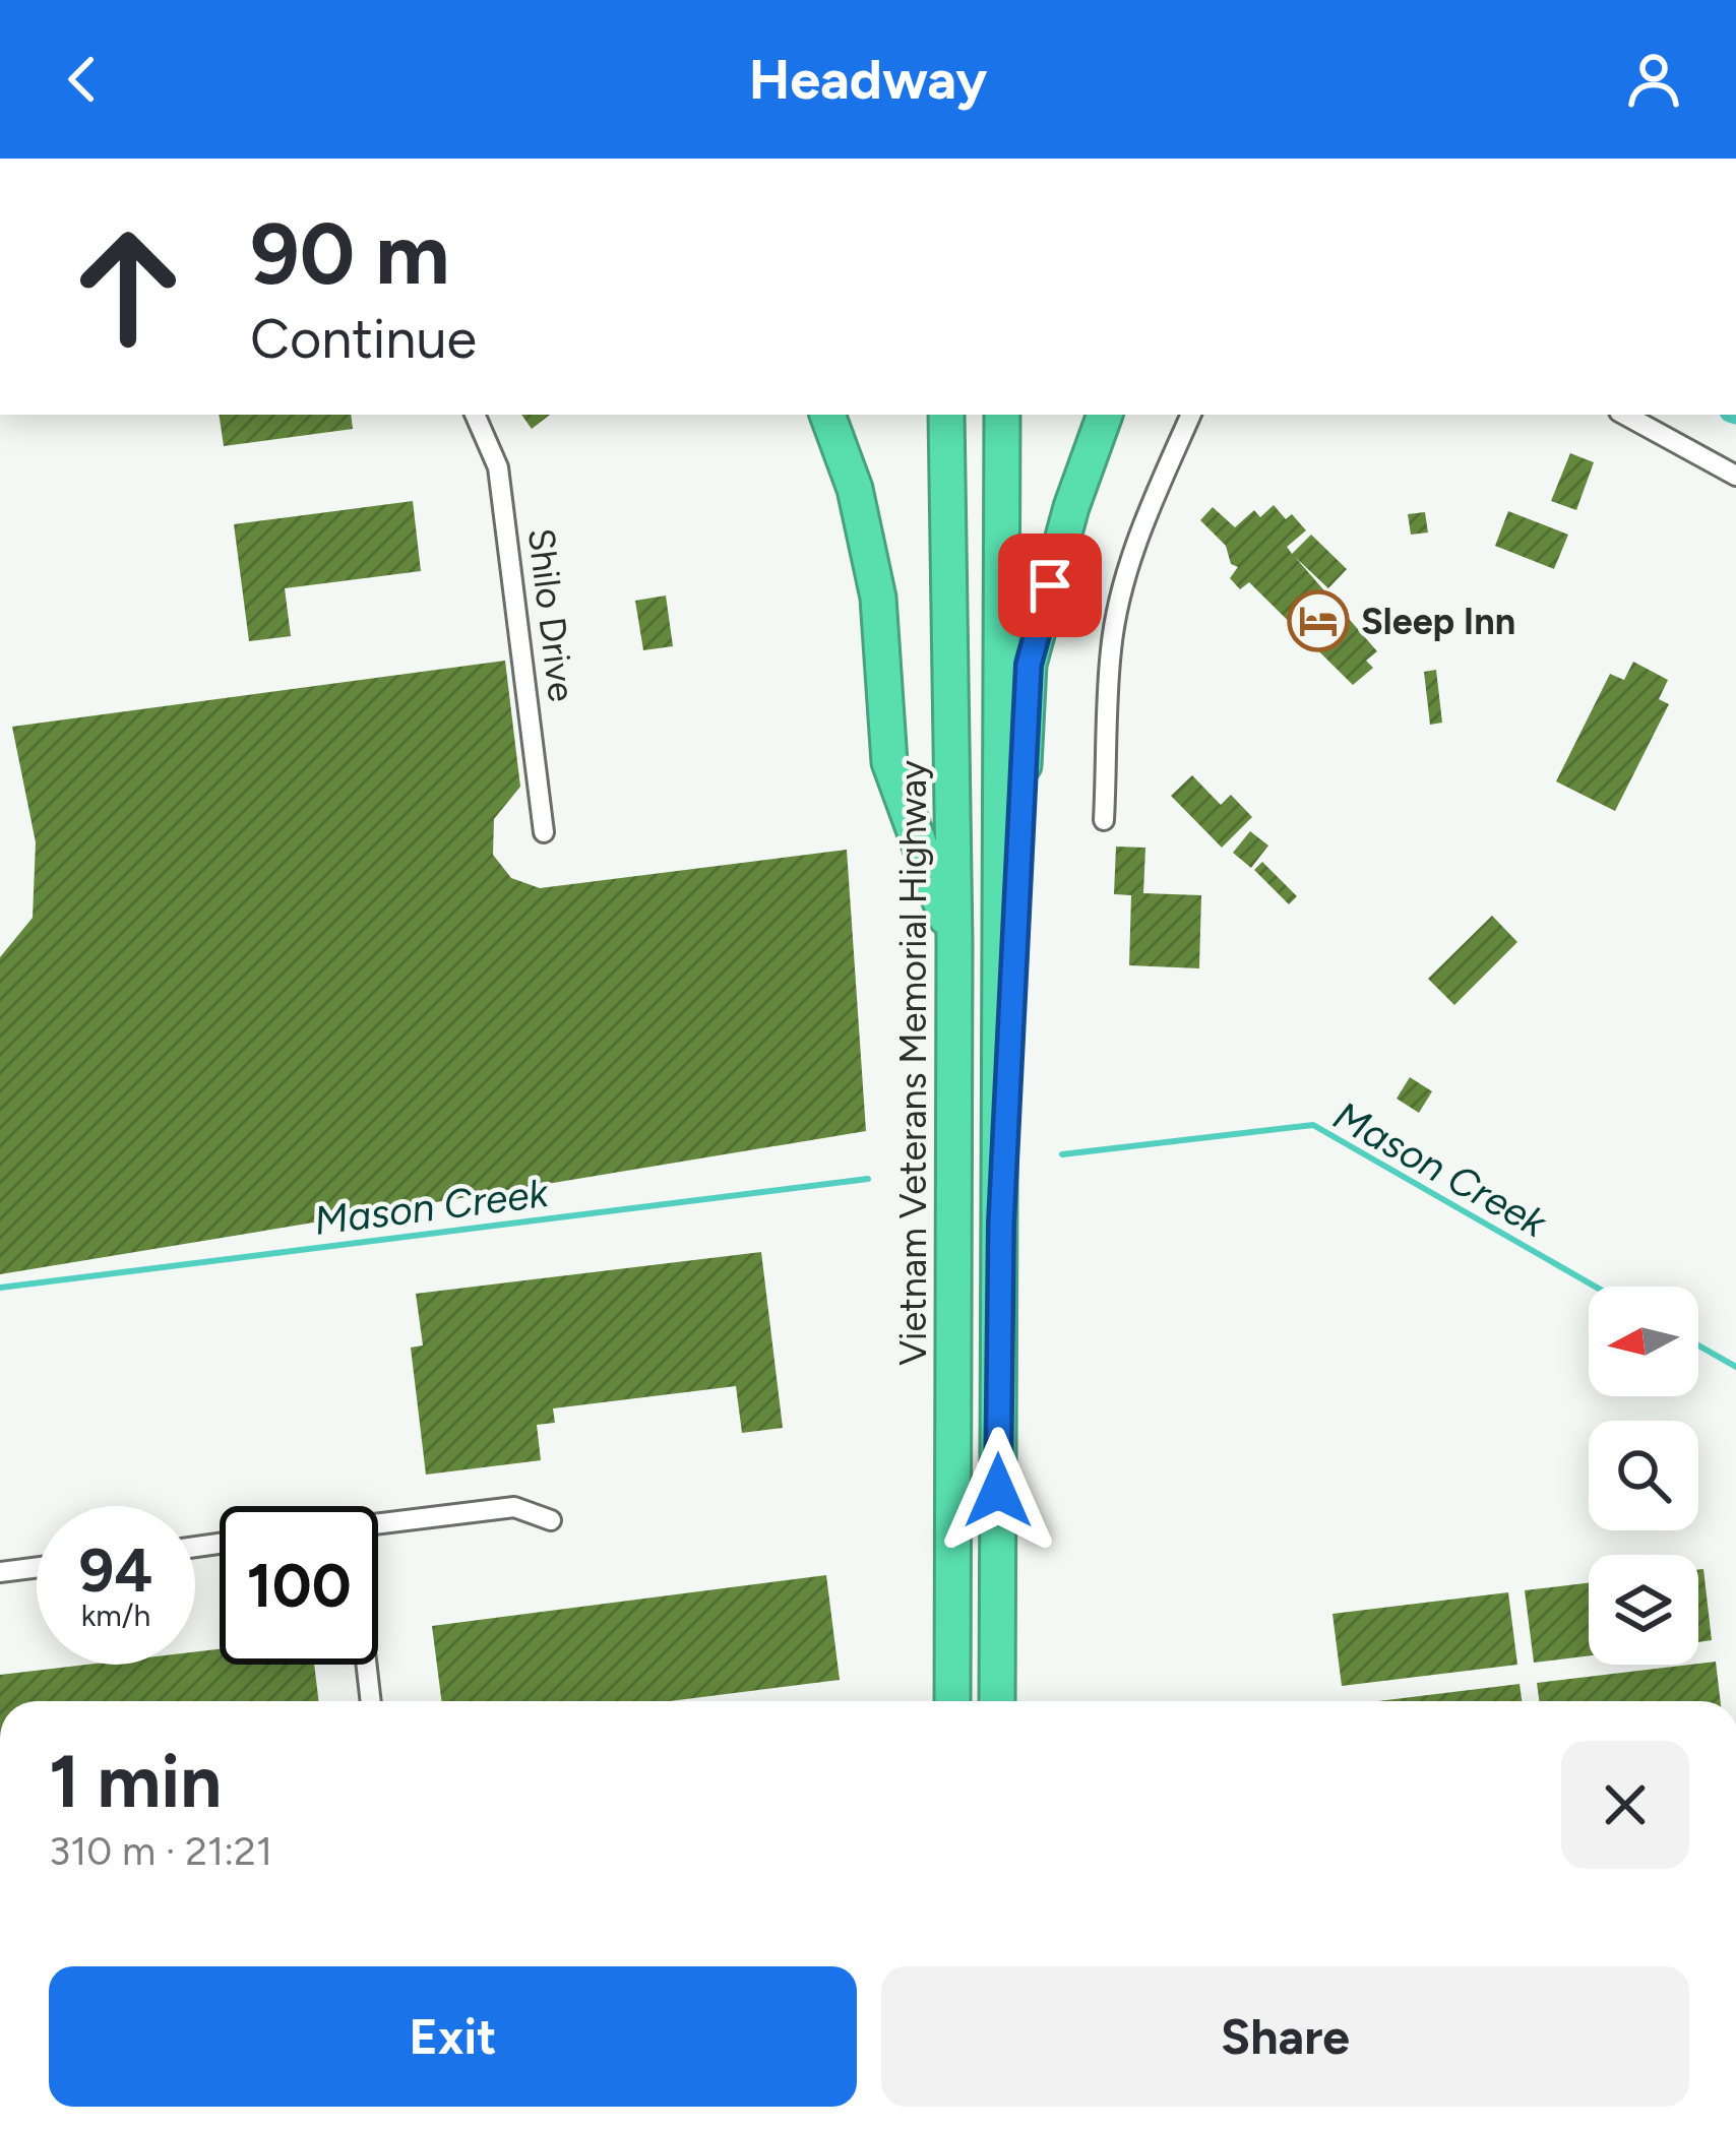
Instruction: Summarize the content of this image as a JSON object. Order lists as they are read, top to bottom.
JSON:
{
  "streets": {
    "highway": ["Vietnam Veterans Memorial Highway"],
    "street": ["Shilo Drive"]
  },
  "water": ["Mason Creek"],
  "places": {
    "hotel": ["Sleep Inn"]
  },
  "north": "left",
  "page": {
    "header": "Headway",
    "turn": ["90 m", "Continue"],
    "speed": "94 km/h",
    "limit": "100",
    "heading": ["1 min", "310 m · 21:21"],
    "buttons": ["Exit", "Share"]
  }
}
